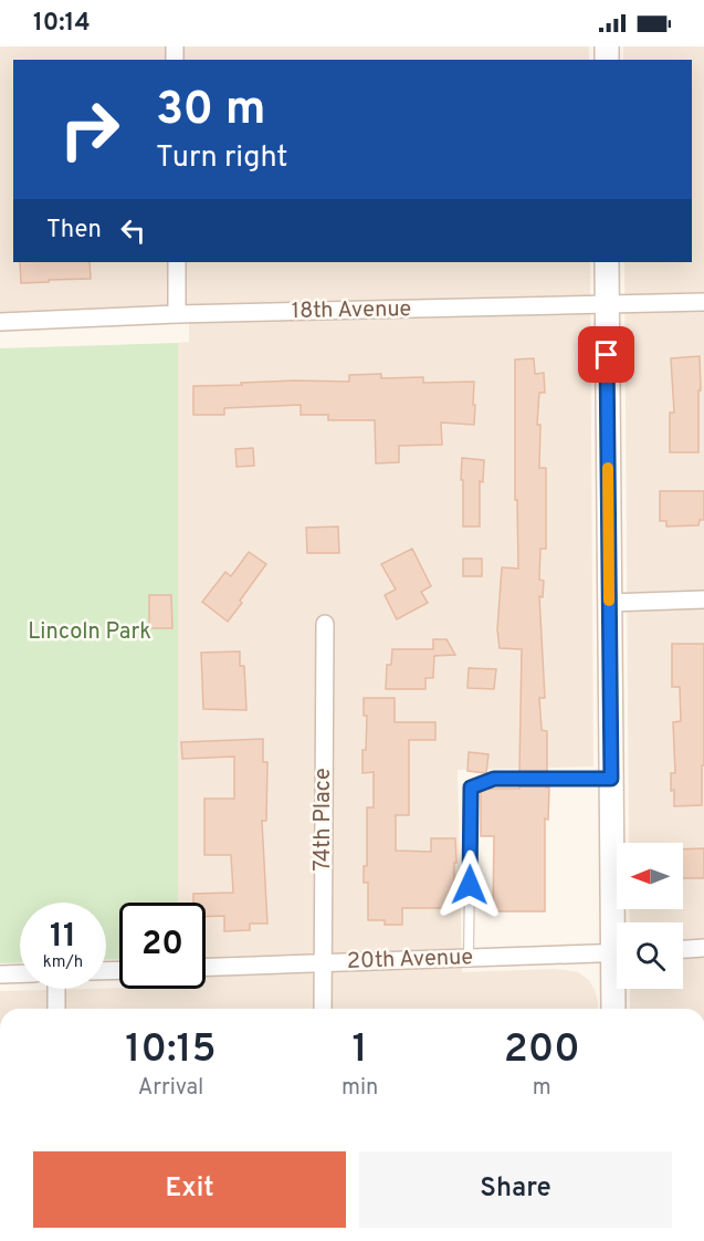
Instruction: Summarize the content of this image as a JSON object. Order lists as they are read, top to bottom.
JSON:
{
  "streets": {
    "street": ["18th Avenue", "74th Place", "20th Avenue"]
  },
  "crossings": [
    ["74th Place", "20th Avenue"]
  ],
  "parks": ["Lincoln Park"],
  "north": "left",
  "page": {
    "status": "10:14",
    "turn": ["30 m", "Turn right"],
    "then": "Then",
    "speed": "11 km/h",
    "limit": "20",
    "eta": [
      "10:15",
      "Arrival",
      "1",
      "min",
      "200",
      "m"
    ],
    "buttons": ["Exit", "Share"]
  }
}
